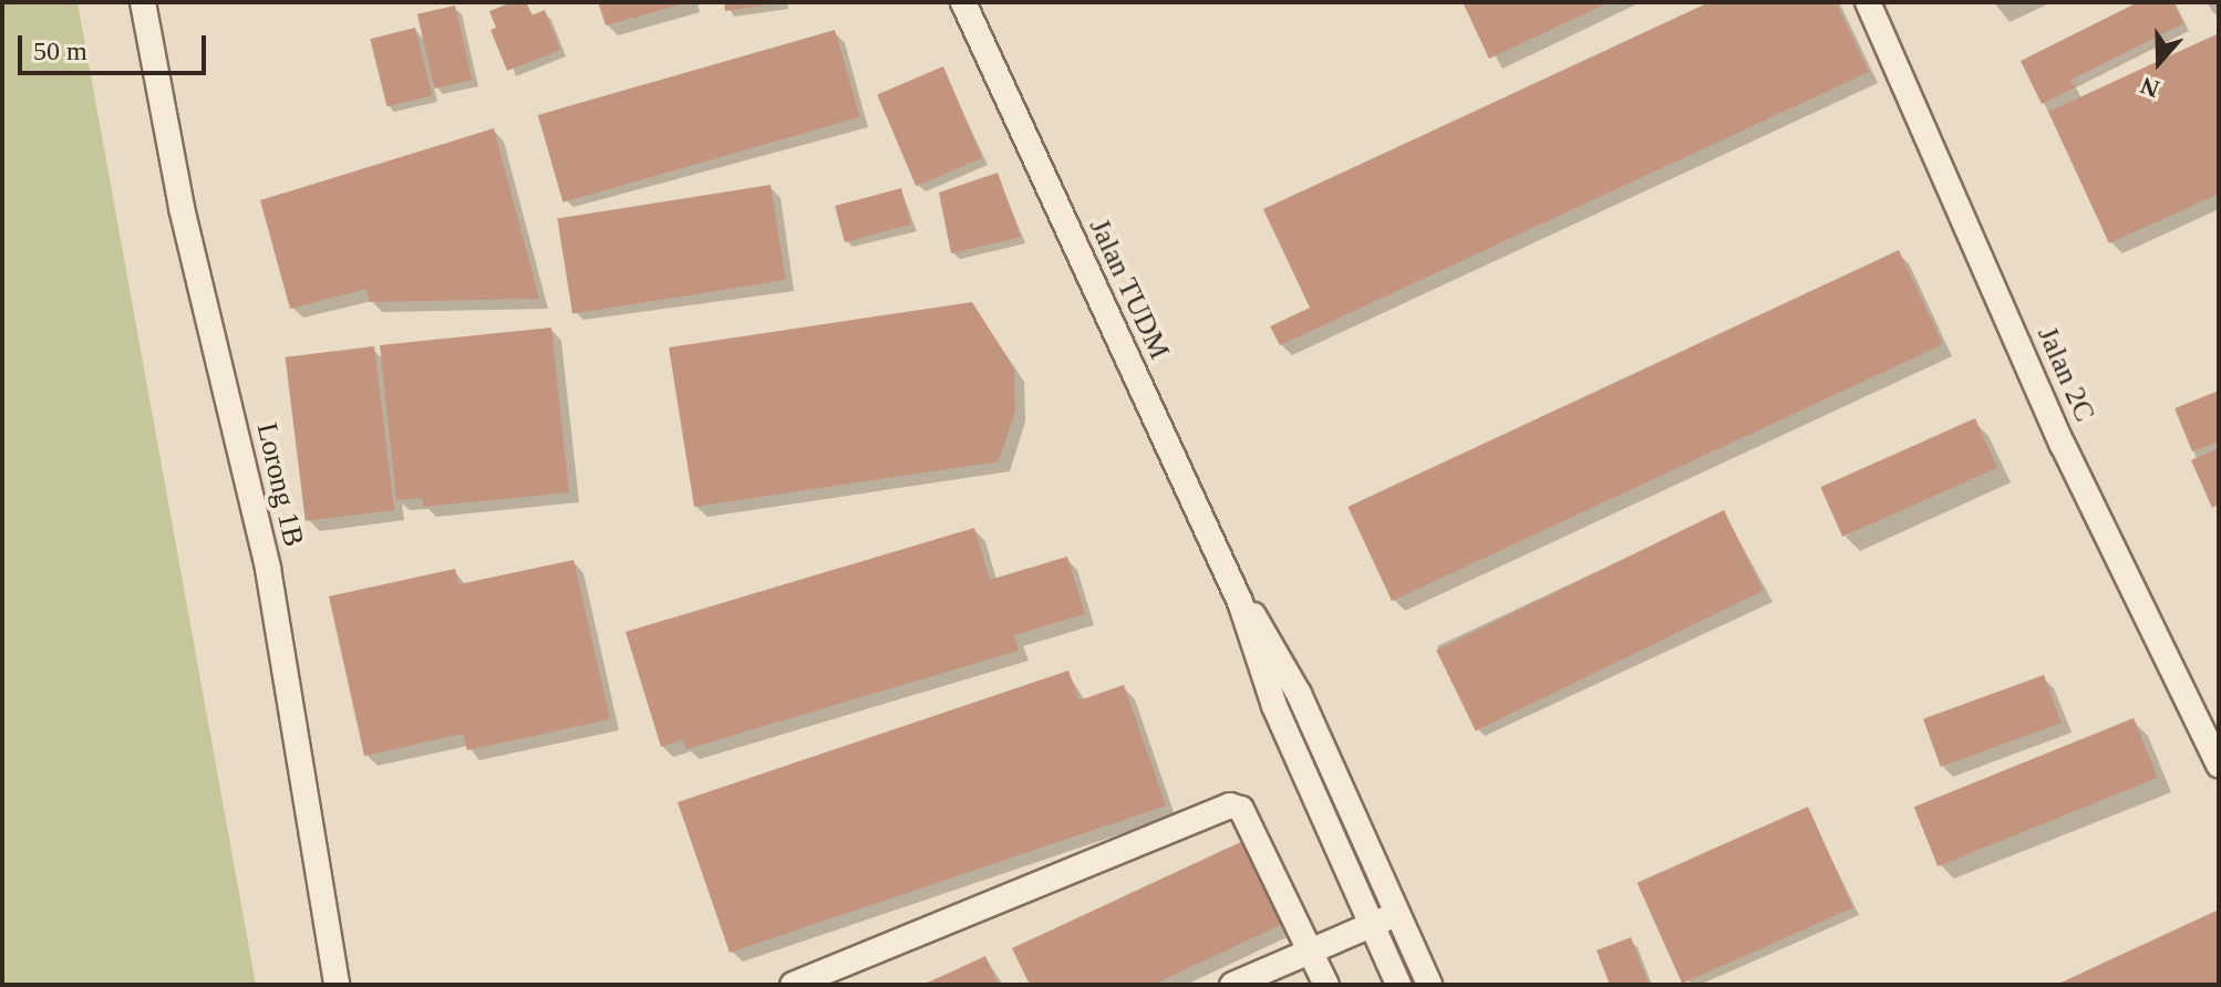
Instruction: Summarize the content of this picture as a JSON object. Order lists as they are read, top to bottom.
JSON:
{
  "streets": {
    "street": ["Jalan TUDM", "Jalan 2C", "Lorong 1B"]
  },
  "scale_bar": "50 m",
  "north": "bottom"
}
